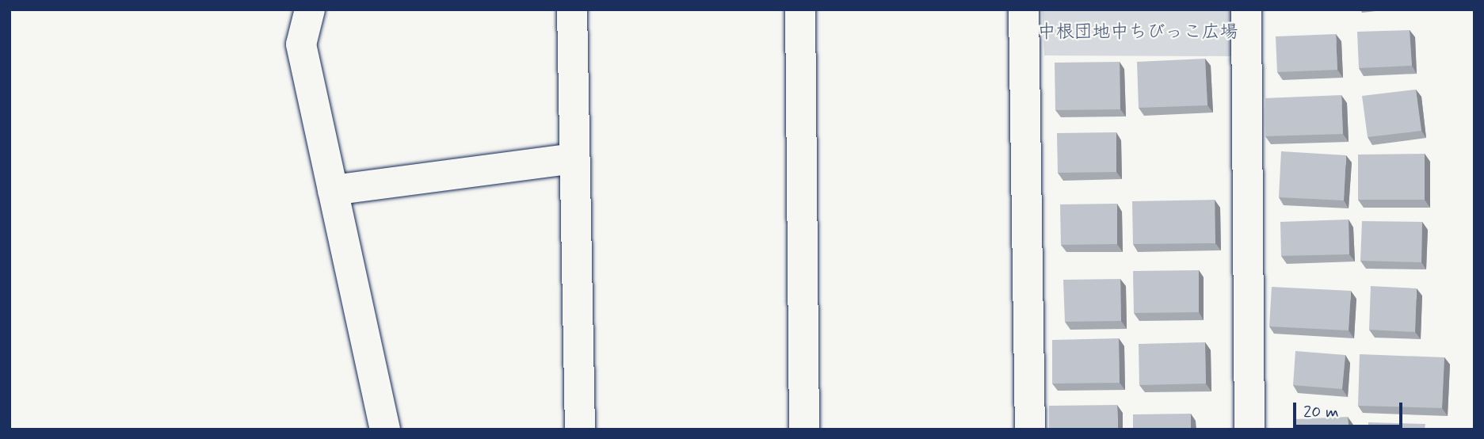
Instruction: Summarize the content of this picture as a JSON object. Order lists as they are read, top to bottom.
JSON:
{
  "parks": ["中根団地中ちびっこ広場"],
  "scale_bar": "20 m"
}
